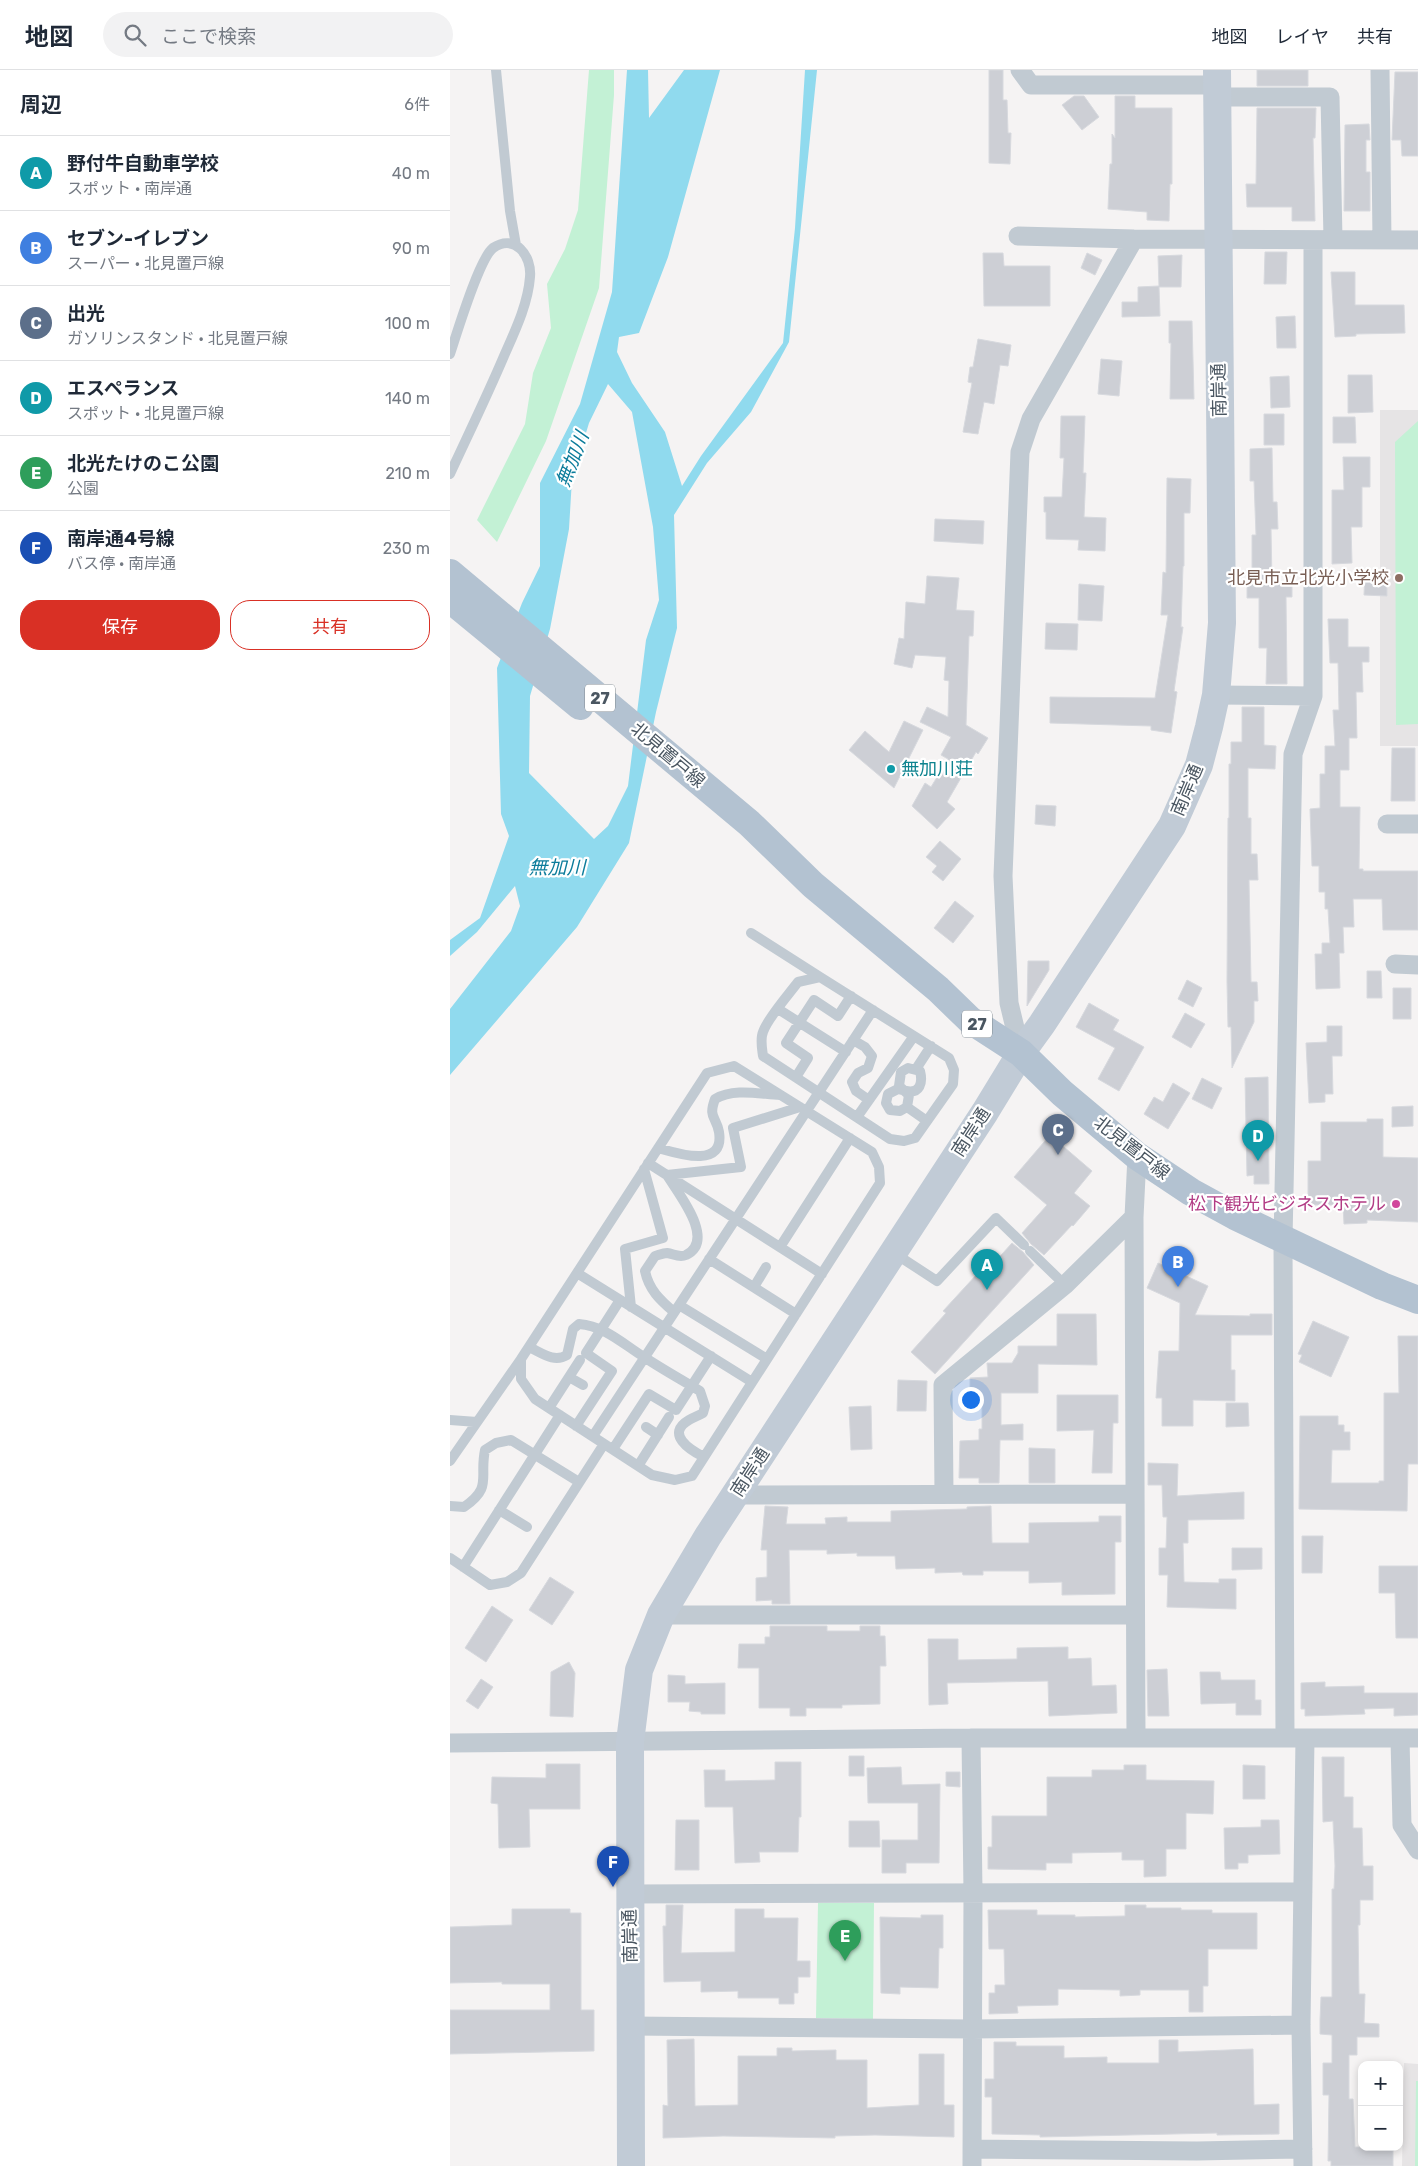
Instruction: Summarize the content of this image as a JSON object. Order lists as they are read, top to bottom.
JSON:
{
  "streets": {
    "main road": ["南岸通", "27", "北見置戸線"]
  },
  "crossings": [
    ["南岸通", "北見置戸線"]
  ],
  "water": ["無加川"],
  "places": ["北見市立北光小学校", "無加川荘", "松下観光ビジネスホテル"],
  "page": {
    "header": "地図",
    "search": "ここで検索",
    "nav": ["地図", "レイヤ", "共有"],
    "heading": ["周辺", "6件"],
    "list": [
      {
        "mark": "A",
        "name": "野付牛自動車学校",
        "note": "スポット · 南岸通",
        "value": "40 m"
      },
      {
        "mark": "B",
        "name": "セブン-イレブン",
        "note": "スーパー · 北見置戸線",
        "value": "90 m"
      },
      {
        "mark": "C",
        "name": "出光",
        "note": "ガソリンスタンド · 北見置戸線",
        "value": "100 m"
      },
      {
        "mark": "D",
        "name": "エスペランス",
        "note": "スポット · 北見置戸線",
        "value": "140 m"
      },
      {
        "mark": "E",
        "name": "北光たけのこ公園",
        "note": "公園",
        "value": "210 m"
      },
      {
        "mark": "F",
        "name": "南岸通4号線",
        "note": "バス停 · 南岸通",
        "value": "230 m"
      }
    ],
    "buttons": ["保存", "共有"],
    "pins": [
      "C",
      "D",
      "B",
      "A",
      "F",
      "E"
    ],
    "map_buttons": ["+", "−"]
  }
}
